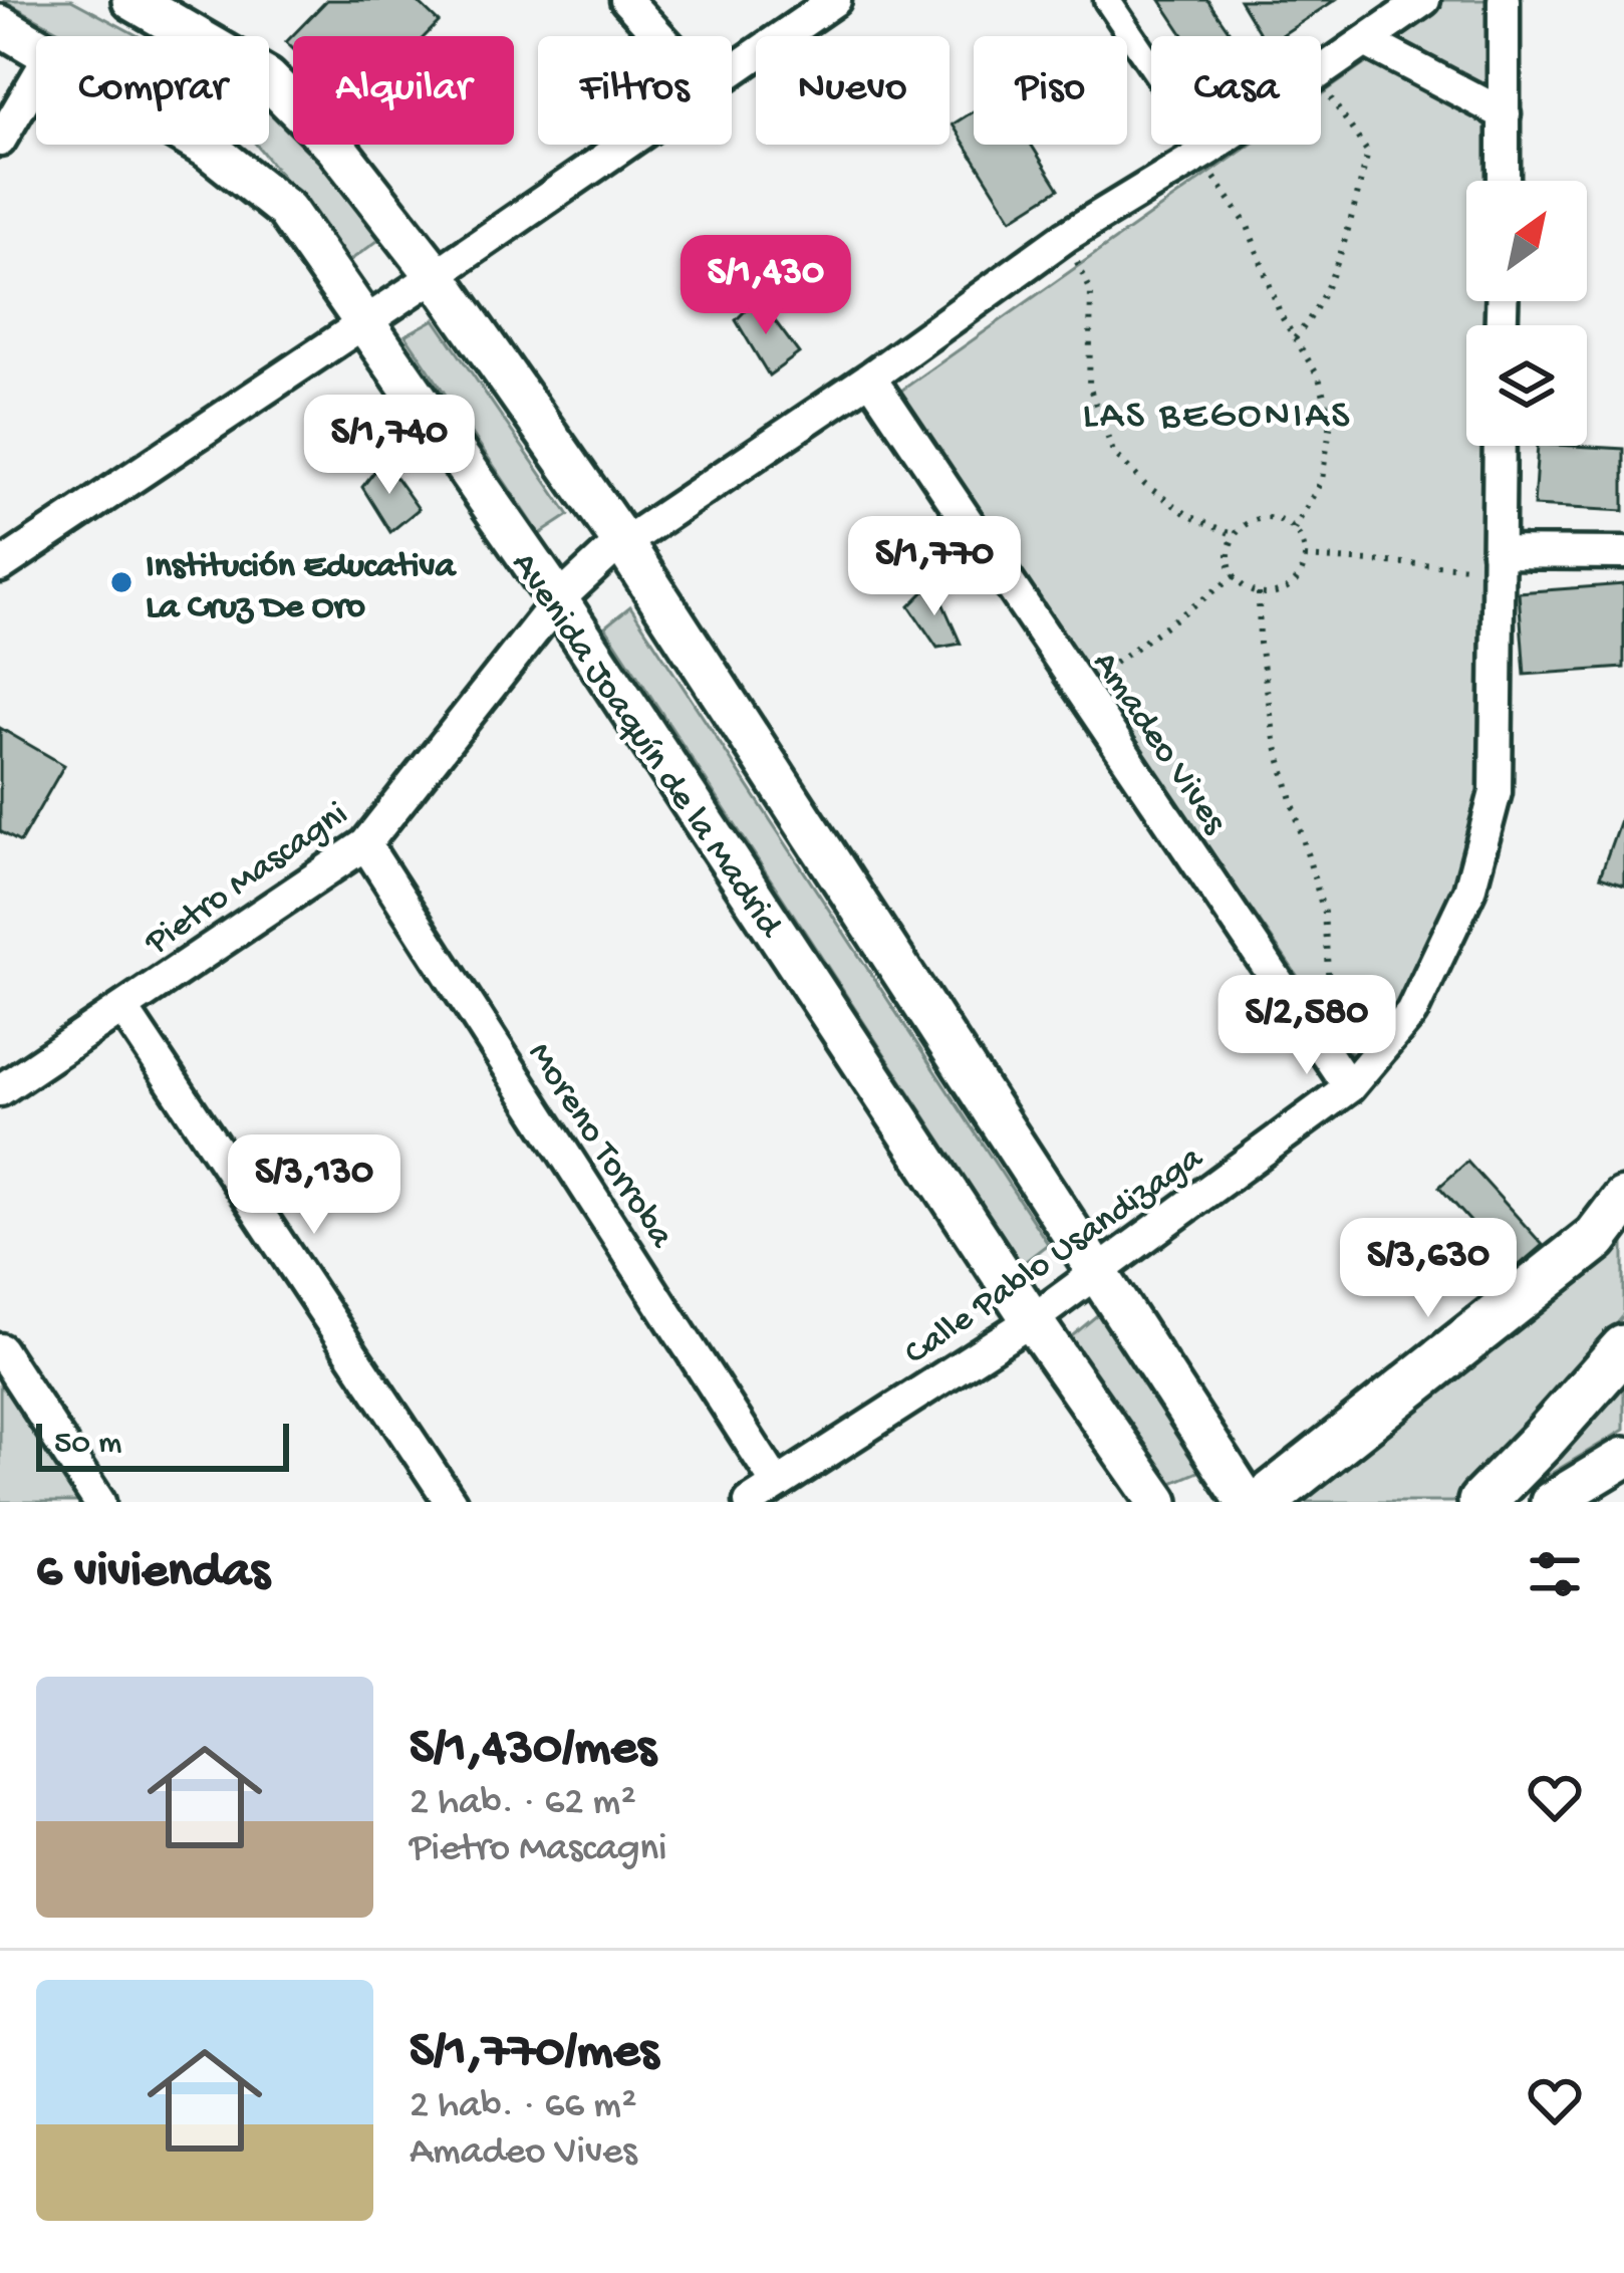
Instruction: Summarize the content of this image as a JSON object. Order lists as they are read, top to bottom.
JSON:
{
  "streets": {
    "street": [
      "Amadeo Vives",
      "Avenida Joaquín de la Madrid",
      "Pietro Mascagni",
      "Moreno Torroba",
      "Calle Pablo Usandizaga"
    ]
  },
  "crossings": [
    ["Amadeo Vives", "Pietro Mascagni"],
    ["Amadeo Vives", "Calle Pablo Usandizaga"],
    ["Avenida Joaquín de la Madrid", "Pietro Mascagni"],
    ["Avenida Joaquín de la Madrid", "Calle Pablo Usandizaga"],
    ["Pietro Mascagni", "Moreno Torroba"],
    ["Moreno Torroba", "Calle Pablo Usandizaga"]
  ],
  "districts": ["LAS BEGONIAS"],
  "places": ["Institución Educativa La Cruz De Oro"],
  "scale_bar": "50 m",
  "north": "top right",
  "page": {
    "chip": [
      "Comprar",
      "Alquilar",
      "Filtros",
      "Nuevo",
      "Piso",
      "Casa"
    ],
    "price": [
      "S/1,430",
      "S/1,740",
      "S/1,770",
      "S/2,580",
      "S/3,130",
      "S/3,630"
    ],
    "scale": "50 m",
    "heading": "6 viviendas",
    "list": [
      {
        "name": "S/1,430/mes",
        "note": "2 hab. · 62 m² · Pietro Mascagni"
      },
      {
        "name": "S/1,770/mes",
        "note": "2 hab. · 66 m² · Amadeo Vives"
      }
    ]
  }
}
